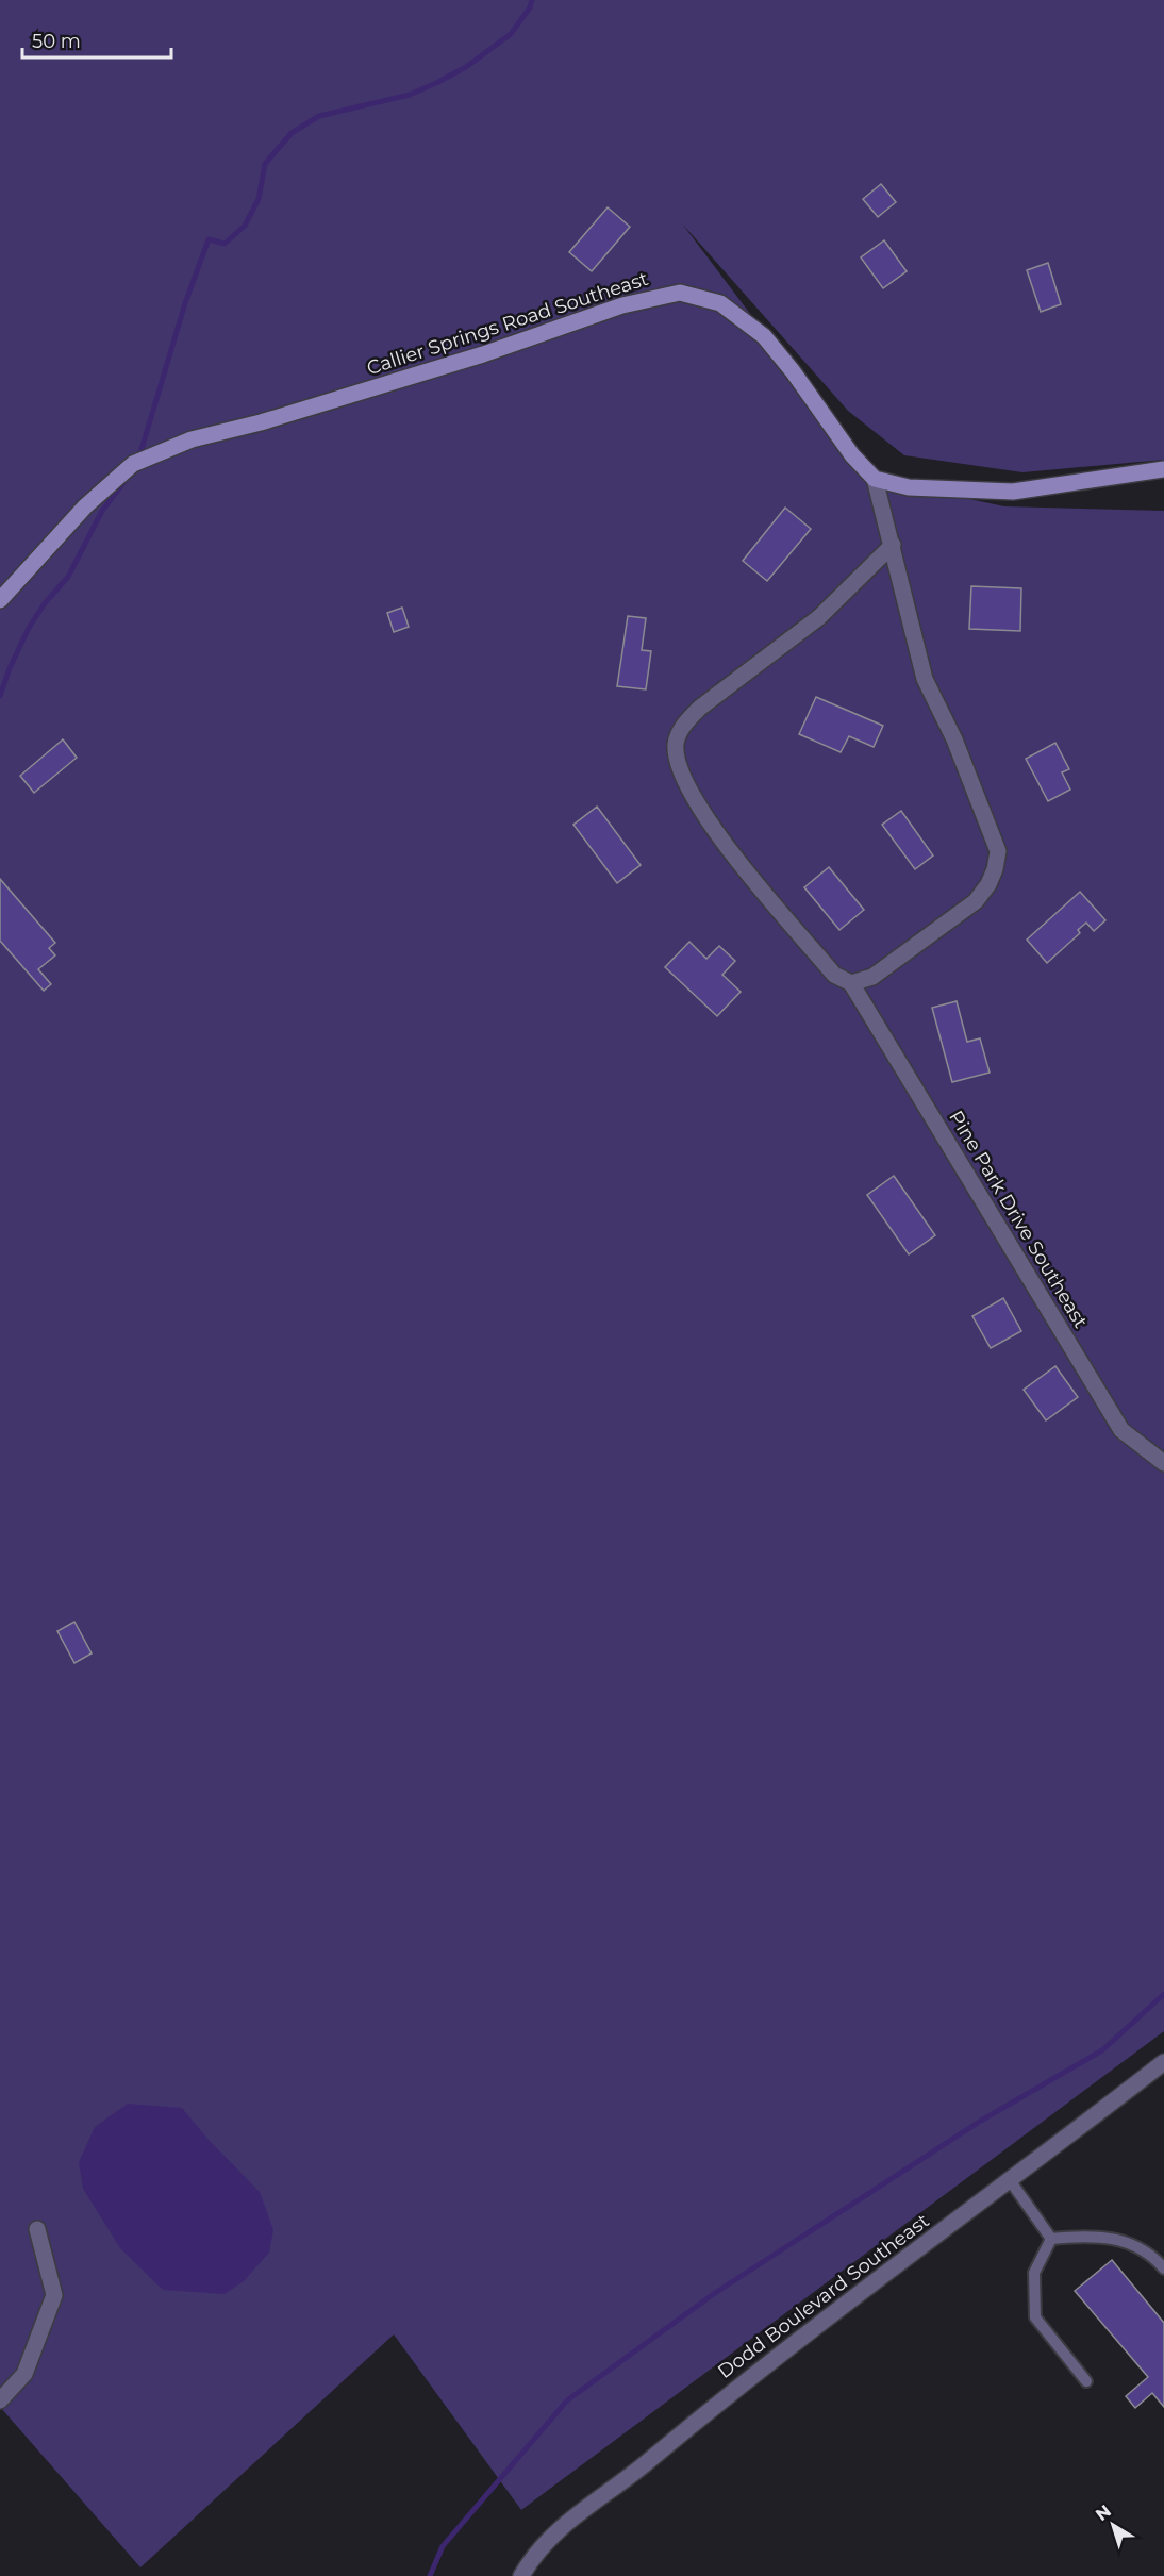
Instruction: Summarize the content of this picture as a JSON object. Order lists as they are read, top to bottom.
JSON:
{
  "streets": {
    "street": ["Callier Springs Road Southeast", "Pine Park Drive Southeast", "Dodd Boulevard Southeast"]
  },
  "scale_bar": "50 m",
  "north": "top left"
}
